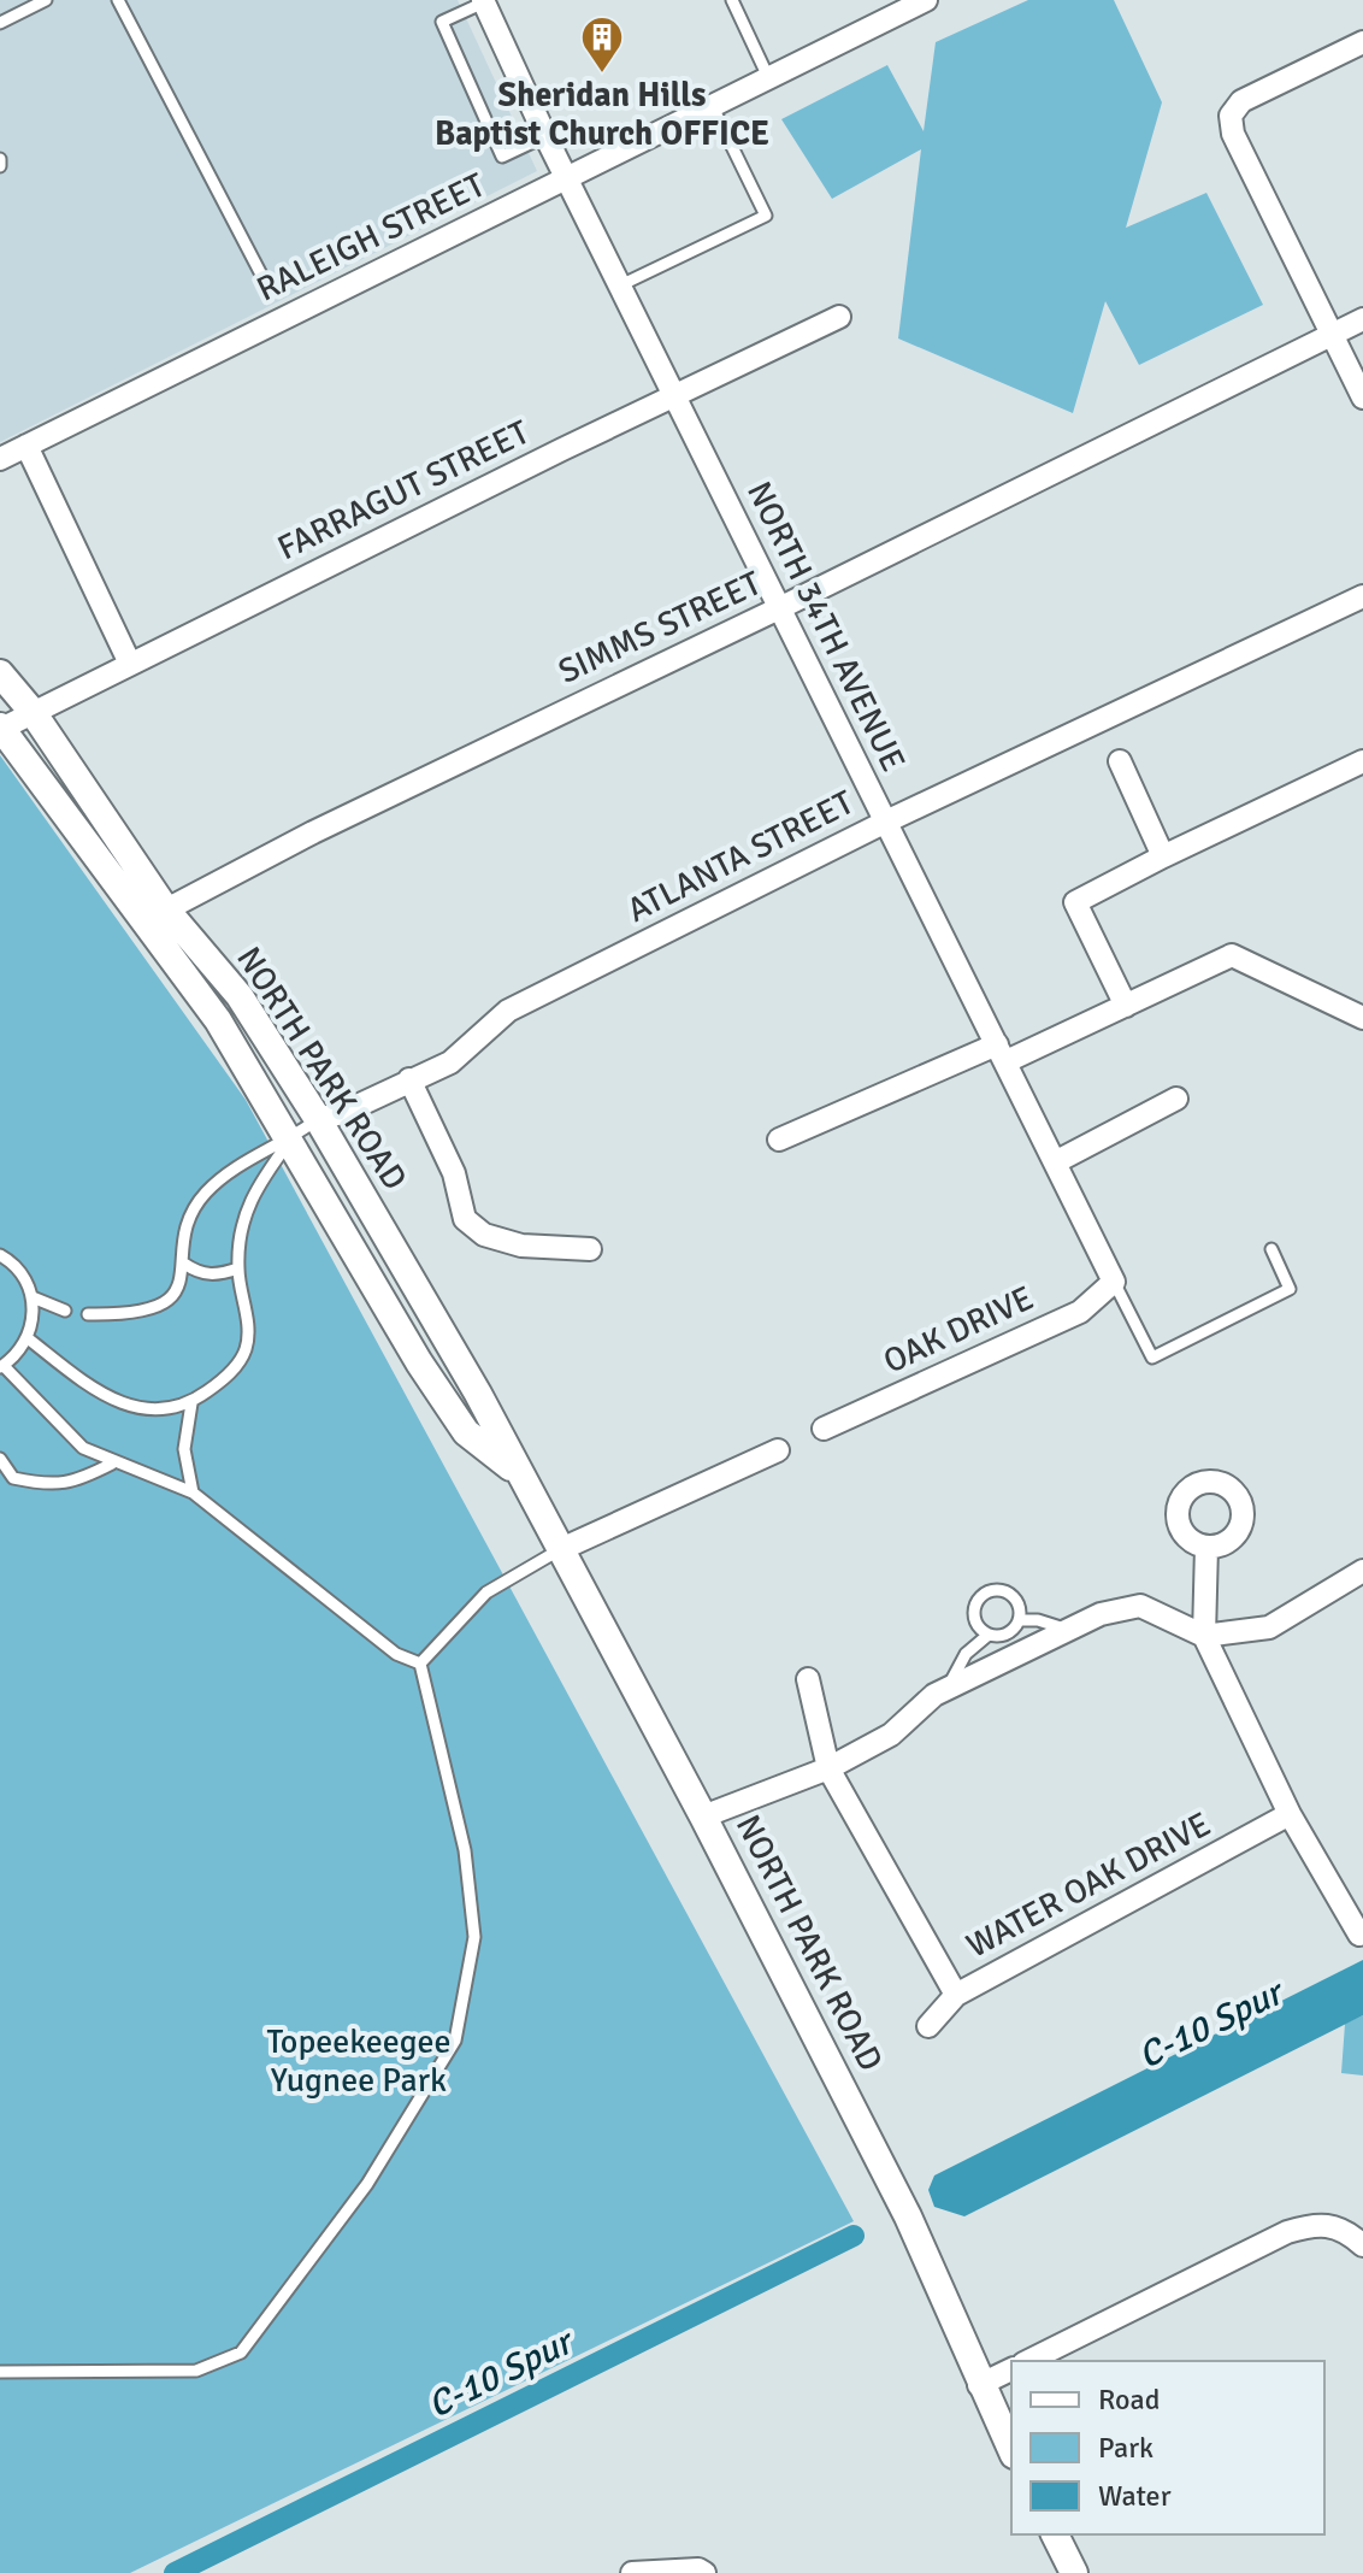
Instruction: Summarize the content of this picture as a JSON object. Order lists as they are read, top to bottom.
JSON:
{
  "streets": {
    "street": [
      "RALEIGH STREET",
      "FARRAGUT STREET",
      "NORTH 34TH AVENUE",
      "SIMMS STREET",
      "ATLANTA STREET",
      "NORTH PARK ROAD",
      "OAK DRIVE",
      "WATER OAK DRIVE"
    ]
  },
  "crossings": [
    ["RALEIGH STREET", "NORTH 34TH AVENUE"],
    ["FARRAGUT STREET", "NORTH 34TH AVENUE"],
    ["FARRAGUT STREET", "NORTH PARK ROAD"],
    ["NORTH 34TH AVENUE", "SIMMS STREET"],
    ["NORTH 34TH AVENUE", "ATLANTA STREET"],
    ["NORTH 34TH AVENUE", "OAK DRIVE"],
    ["SIMMS STREET", "NORTH PARK ROAD"],
    ["ATLANTA STREET", "NORTH PARK ROAD"]
  ],
  "water": ["C-10 Spur"],
  "parks": ["Topeekeegee Yugnee Park"],
  "places": {
    "building": ["Sheridan Hills Baptist Church OFFICE"]
  },
  "legend": ["Road", "Park", "Water"]
}
